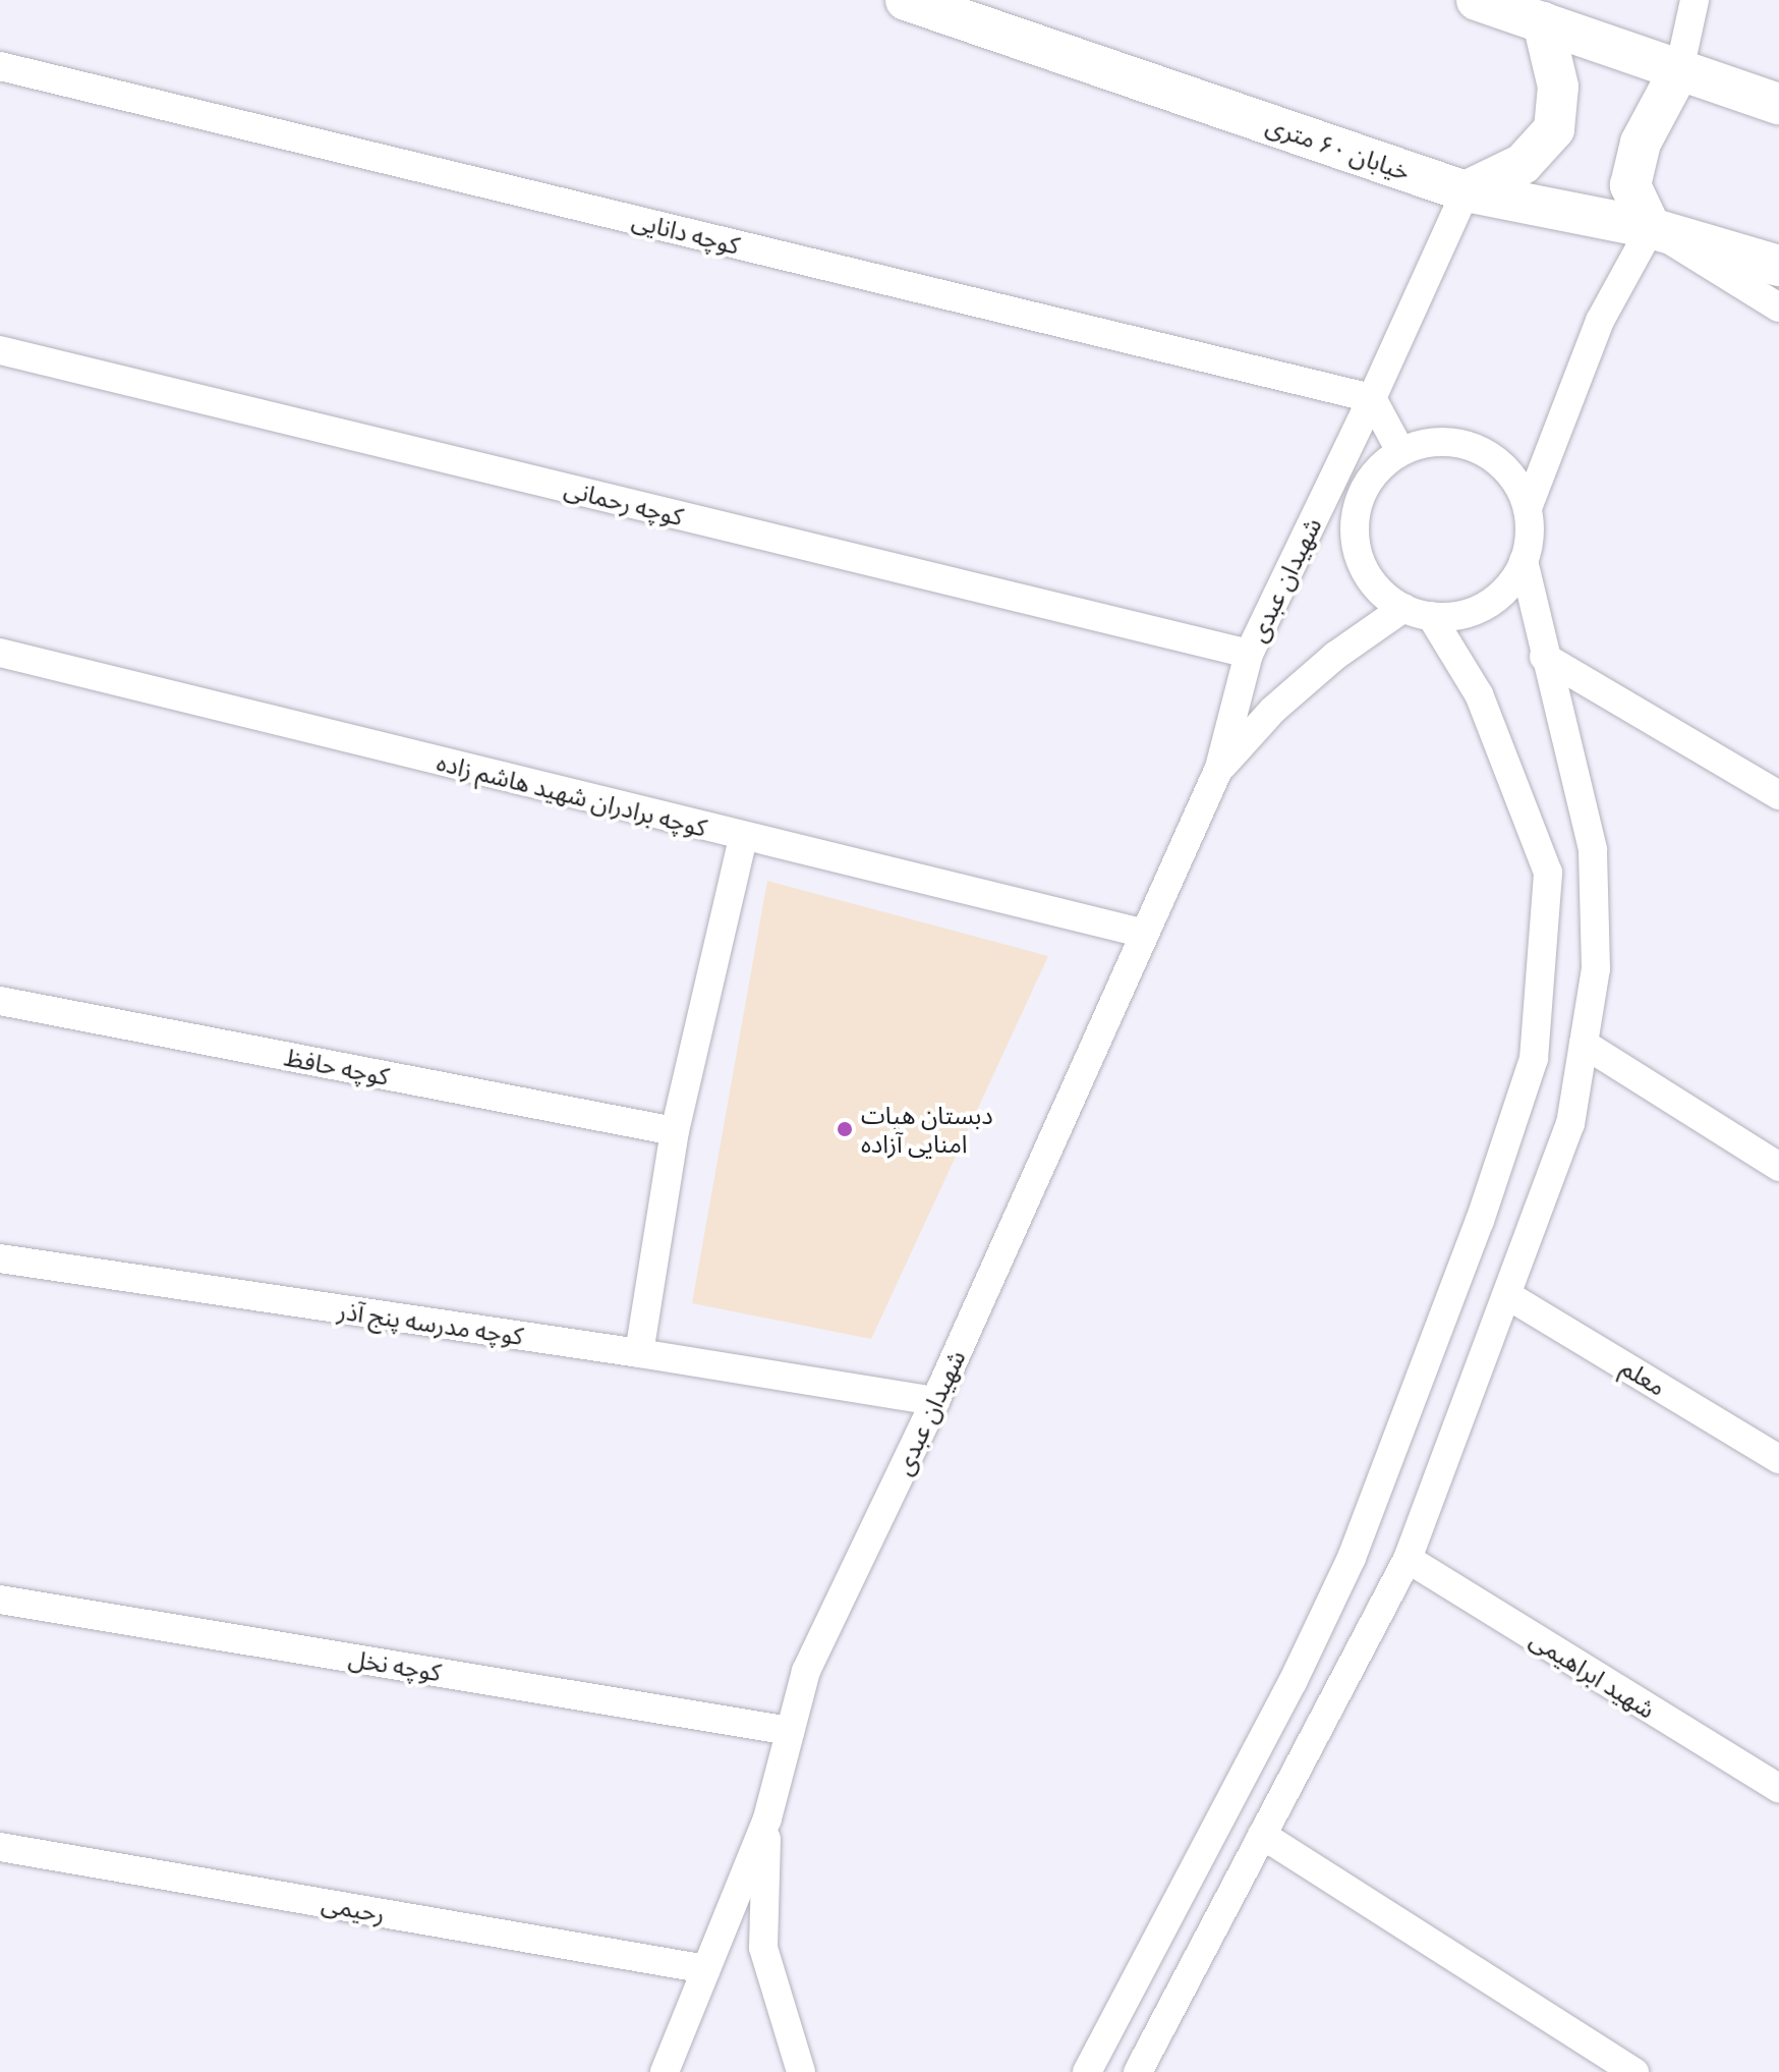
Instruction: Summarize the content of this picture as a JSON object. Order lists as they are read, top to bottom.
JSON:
{
  "streets": {
    "main road": ["خیابان ۶۰ متری"],
    "street": [
      "کوچه دانایی",
      "کوچه رحمانی",
      "شهیدان عبدی",
      "کوچه برادران شهید هاشم زاده",
      "کوچه حافظ",
      "کوچه مدرسه پنج آذر",
      "معلم",
      "کوچه نخل",
      "شهید ابراهیمی",
      "رحیمی"
    ]
  },
  "crossings": [
    ["خیابان ۶۰ متری", "شهیدان عبدی"],
    ["کوچه دانایی", "شهیدان عبدی"],
    ["کوچه رحمانی", "شهیدان عبدی"],
    ["شهیدان عبدی", "کوچه برادران شهید هاشم زاده"],
    ["شهیدان عبدی", "کوچه مدرسه پنج آذر"],
    ["شهیدان عبدی", "کوچه نخل"],
    ["شهیدان عبدی", "رحیمی"]
  ],
  "places": ["دبستان هیات امنایی آزاده"]
}
